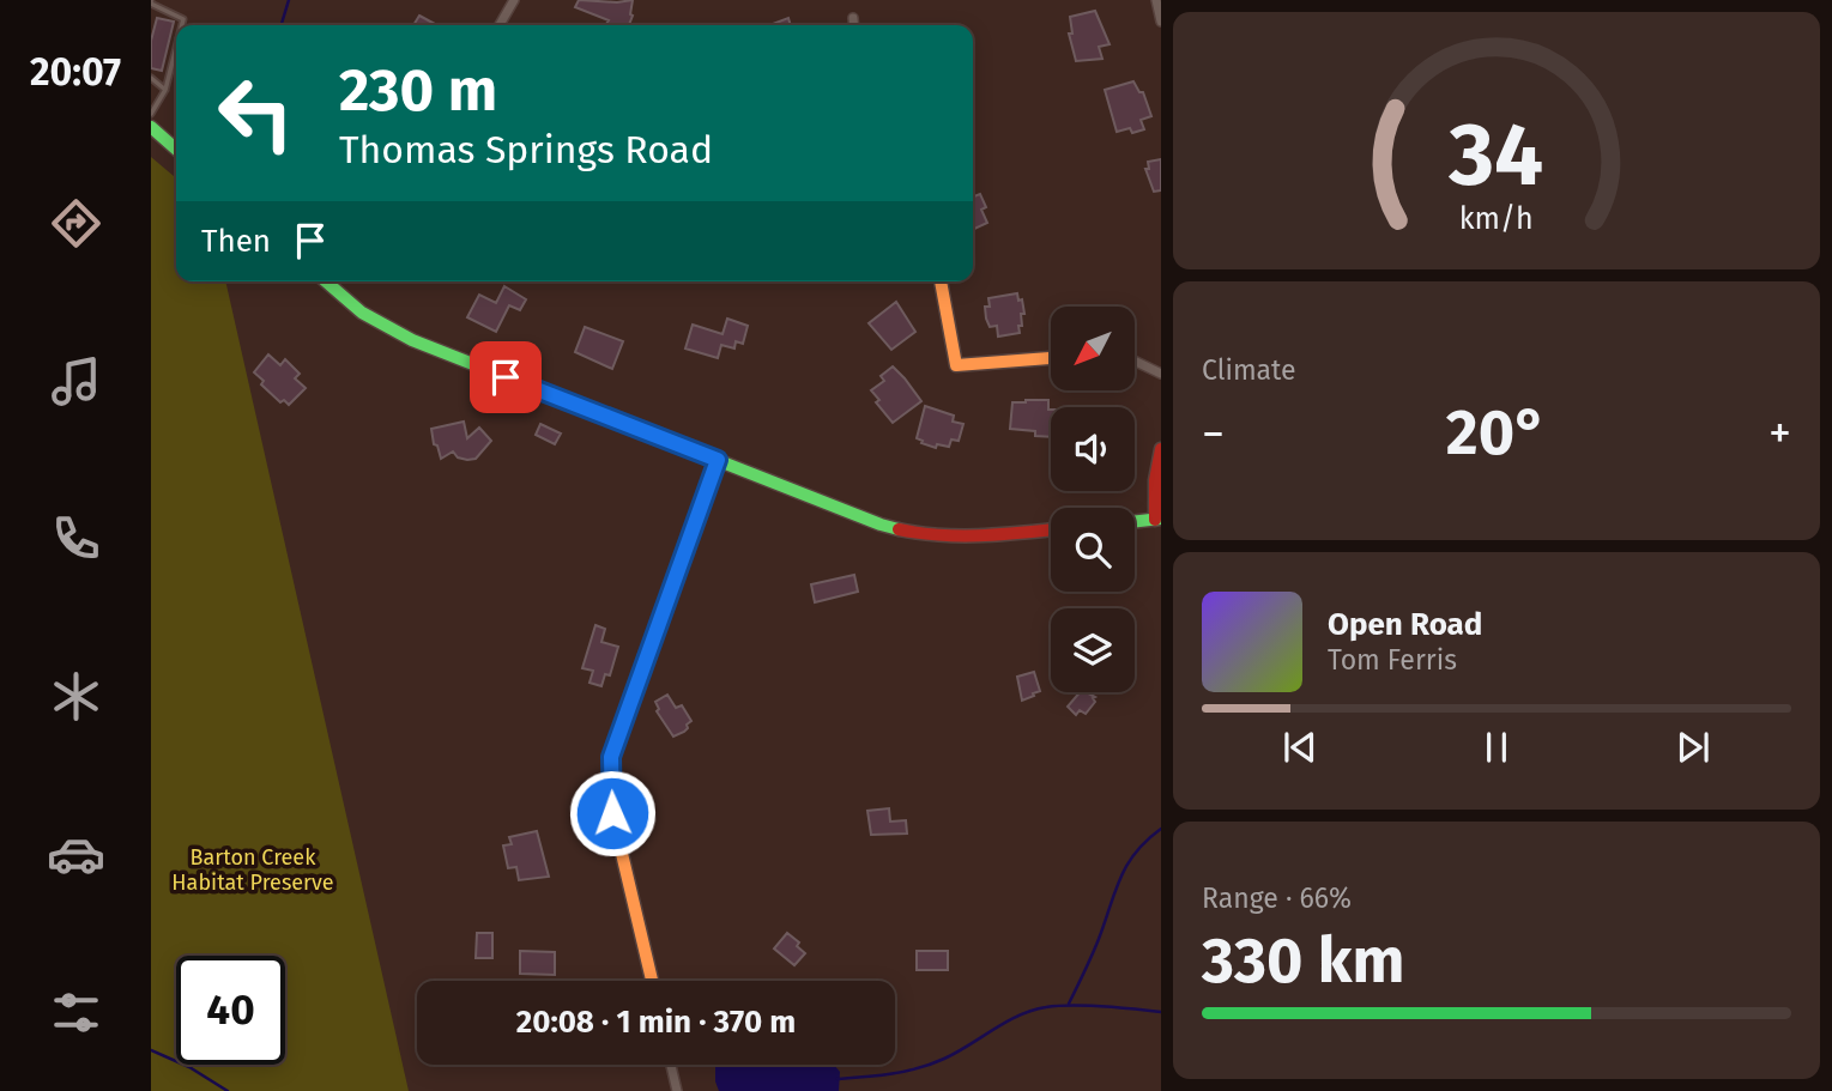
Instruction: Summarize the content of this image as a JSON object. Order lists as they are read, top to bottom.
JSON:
{
  "parks": ["Barton Creek Habitat Preserve"],
  "north": "bottom left",
  "page": {
    "tabs": "20:07",
    "turn": ["230 m", "Thomas Springs Road"],
    "then": "Then",
    "tile": [
      "Climate",
      ["Range · 66%", "330 km"]
    ],
    "heat": ["−", "20°", "+"],
    "song": ["Open Road", "Tom Ferris"],
    "limit": "40",
    "trip": "20:08 · 1 min · 370 m",
    "gauge": ["34", "km/h"]
  }
}
